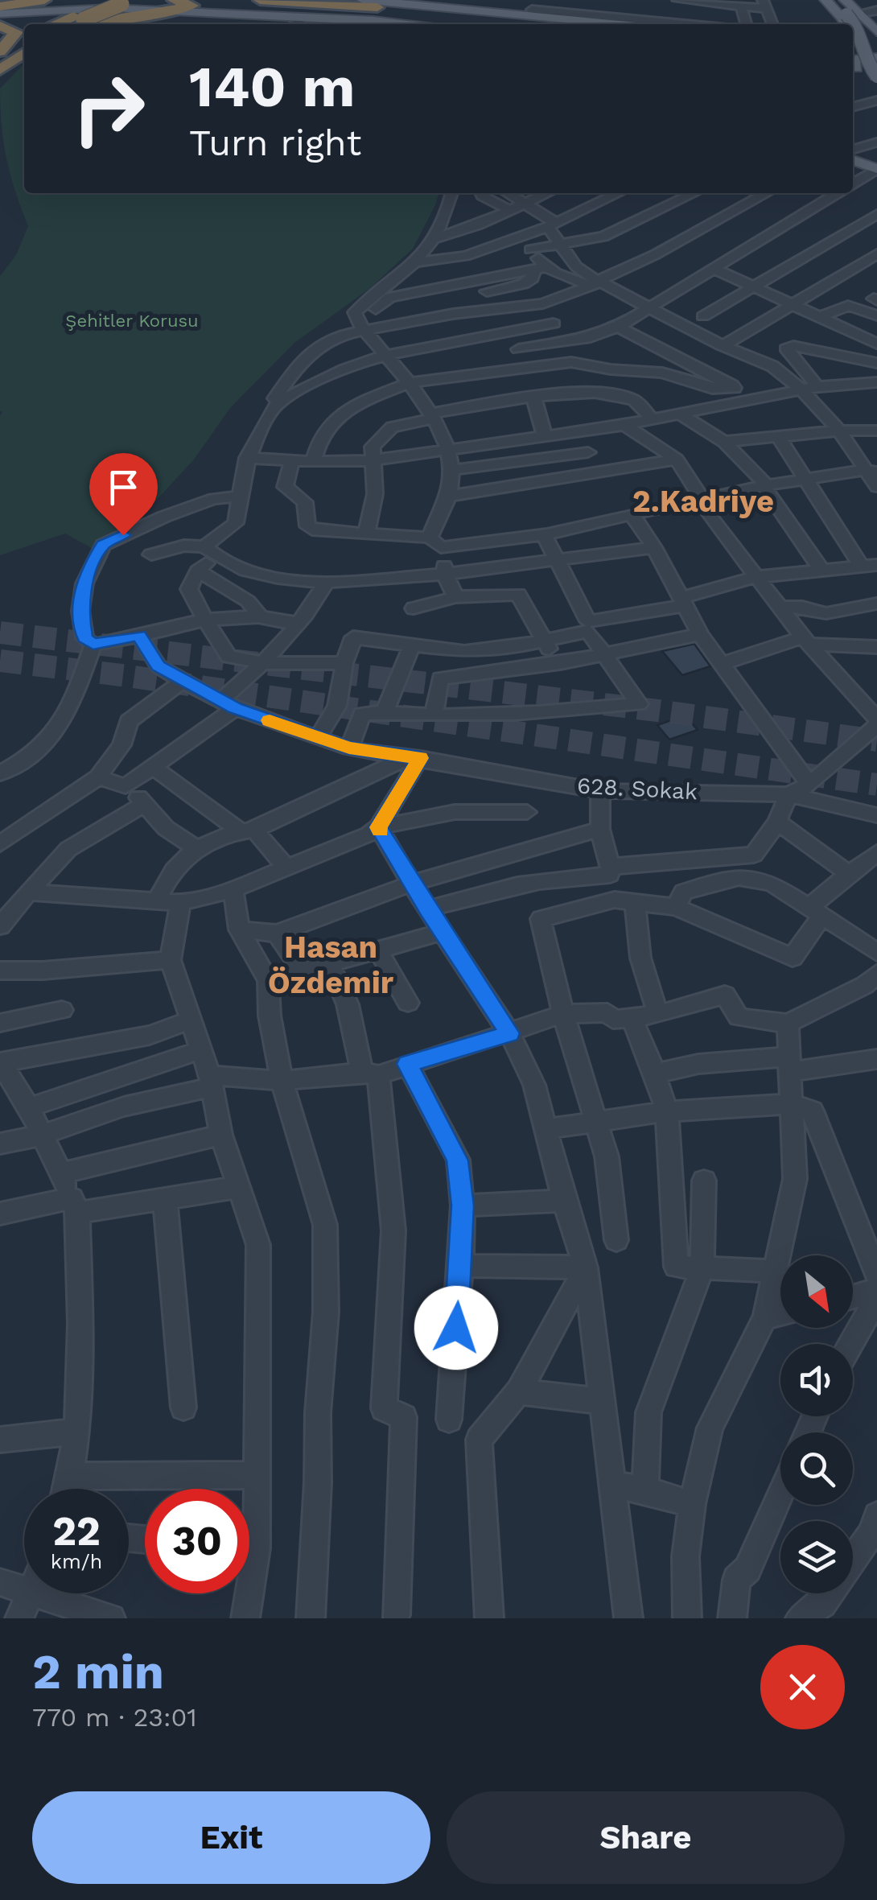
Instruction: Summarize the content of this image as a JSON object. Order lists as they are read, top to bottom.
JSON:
{
  "streets": {
    "street": ["628. Sokak"]
  },
  "districts": ["2.Kadriye", "Hasan Özdemir"],
  "parks": ["Şehitler Korusu"],
  "north": "bottom right",
  "page": {
    "turn": ["140 m", "Turn right"],
    "speed": "22 km/h",
    "limit": "30",
    "heading": ["2 min", "770 m · 23:01"],
    "buttons": ["Exit", "Share"]
  }
}
